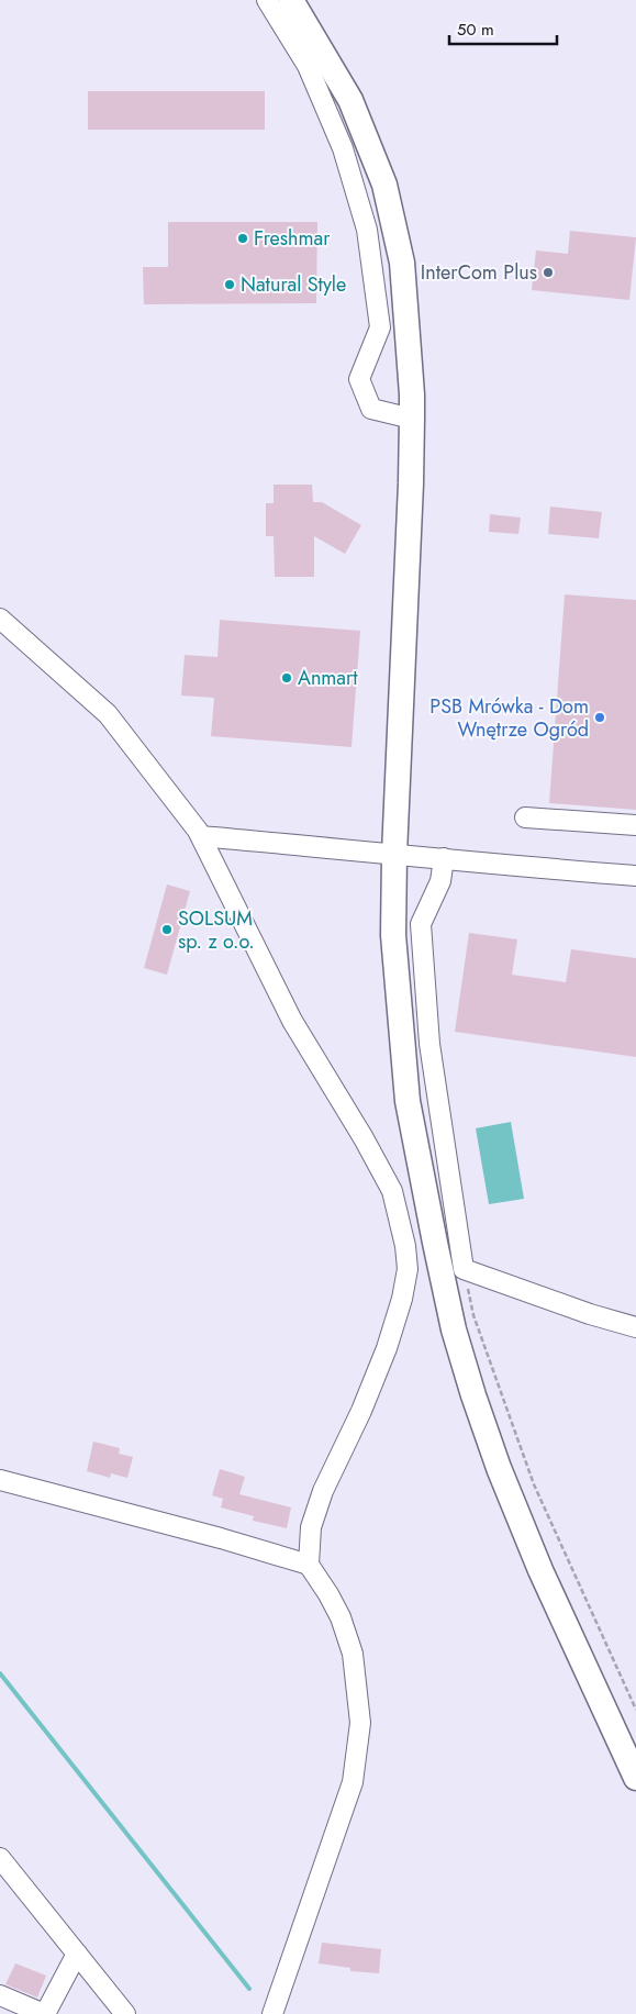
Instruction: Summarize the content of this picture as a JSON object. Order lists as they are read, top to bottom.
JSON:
{
  "places": [
    "Freshmar",
    "InterCom Plus",
    "Natural Style",
    "Anmart",
    "PSB Mrówka - Dom Wnętrze Ogród",
    "SOLSUM sp. z o.o."
  ],
  "scale_bar": "50 m"
}
